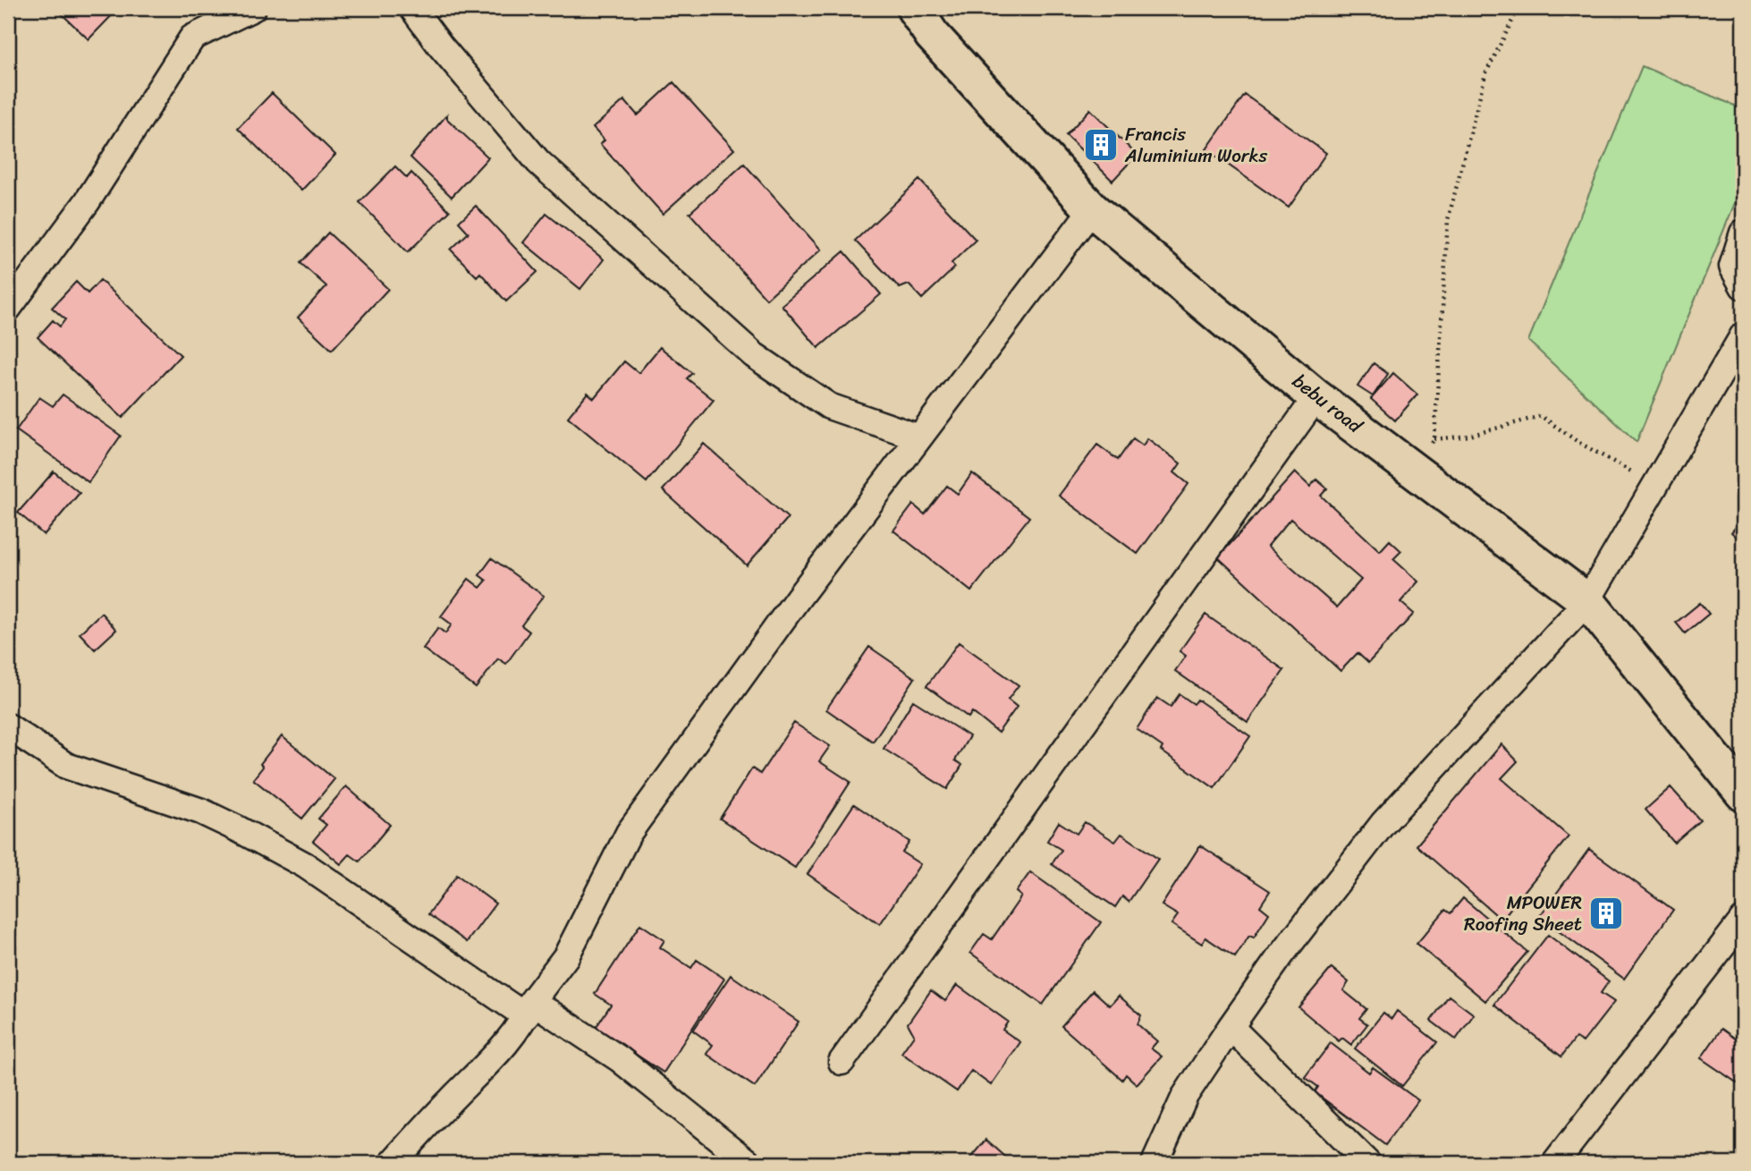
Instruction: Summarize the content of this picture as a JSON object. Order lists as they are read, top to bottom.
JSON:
{
  "streets": {
    "street": ["bebu road"]
  },
  "places": {
    "building": ["Francis Aluminium Works", "MPOWER Roofing Sheet"]
  }
}
